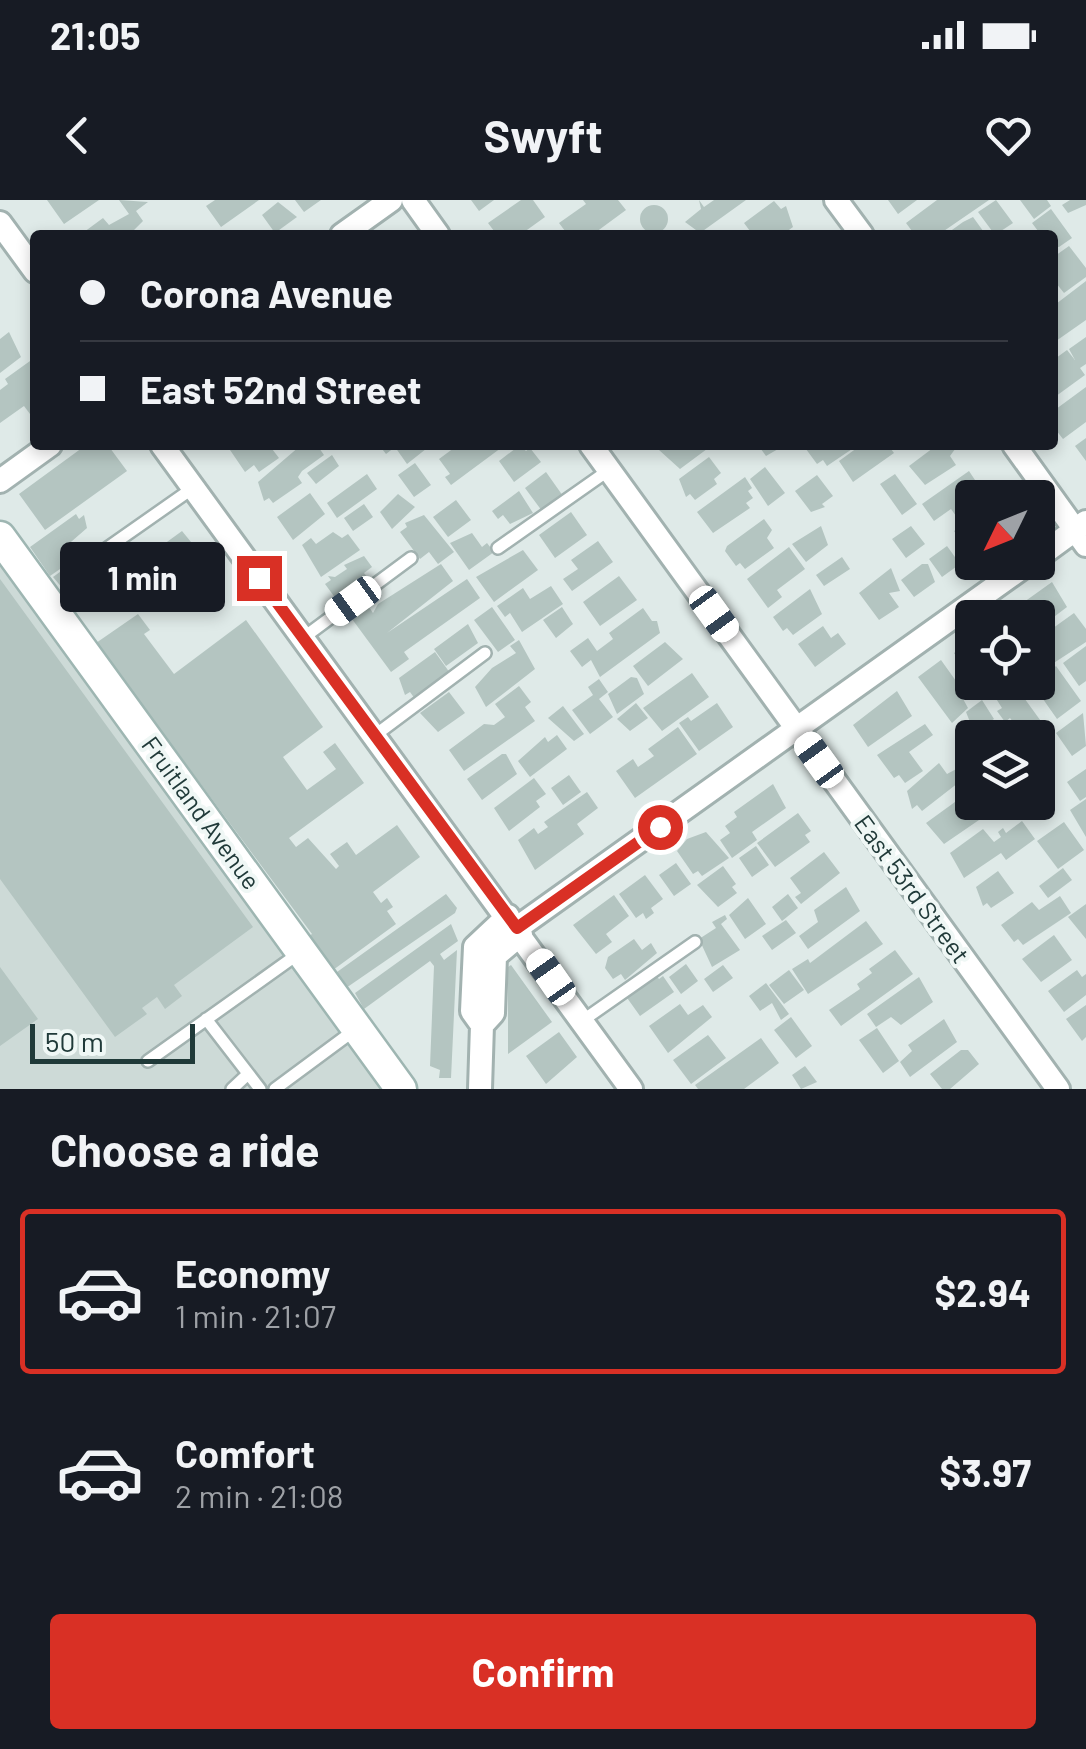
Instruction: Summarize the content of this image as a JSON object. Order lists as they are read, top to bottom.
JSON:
{
  "streets": {
    "street": ["Fruitland Avenue", "East 53rd Street"]
  },
  "scale_bar": "50 m",
  "north": "bottom left",
  "page": {
    "status": "21:05",
    "header": "Swyft",
    "banner": ["Corona Avenue", "East 52nd Street"],
    "bubble": "1 min",
    "scale": "50 m",
    "heading": "Choose a ride",
    "list": [
      {
        "name": "Economy",
        "note": "1 min · 21:07",
        "value": "$2.94"
      },
      {
        "name": "Comfort",
        "note": "2 min · 21:08",
        "value": "$3.97"
      }
    ],
    "buttons": "Confirm"
  }
}
